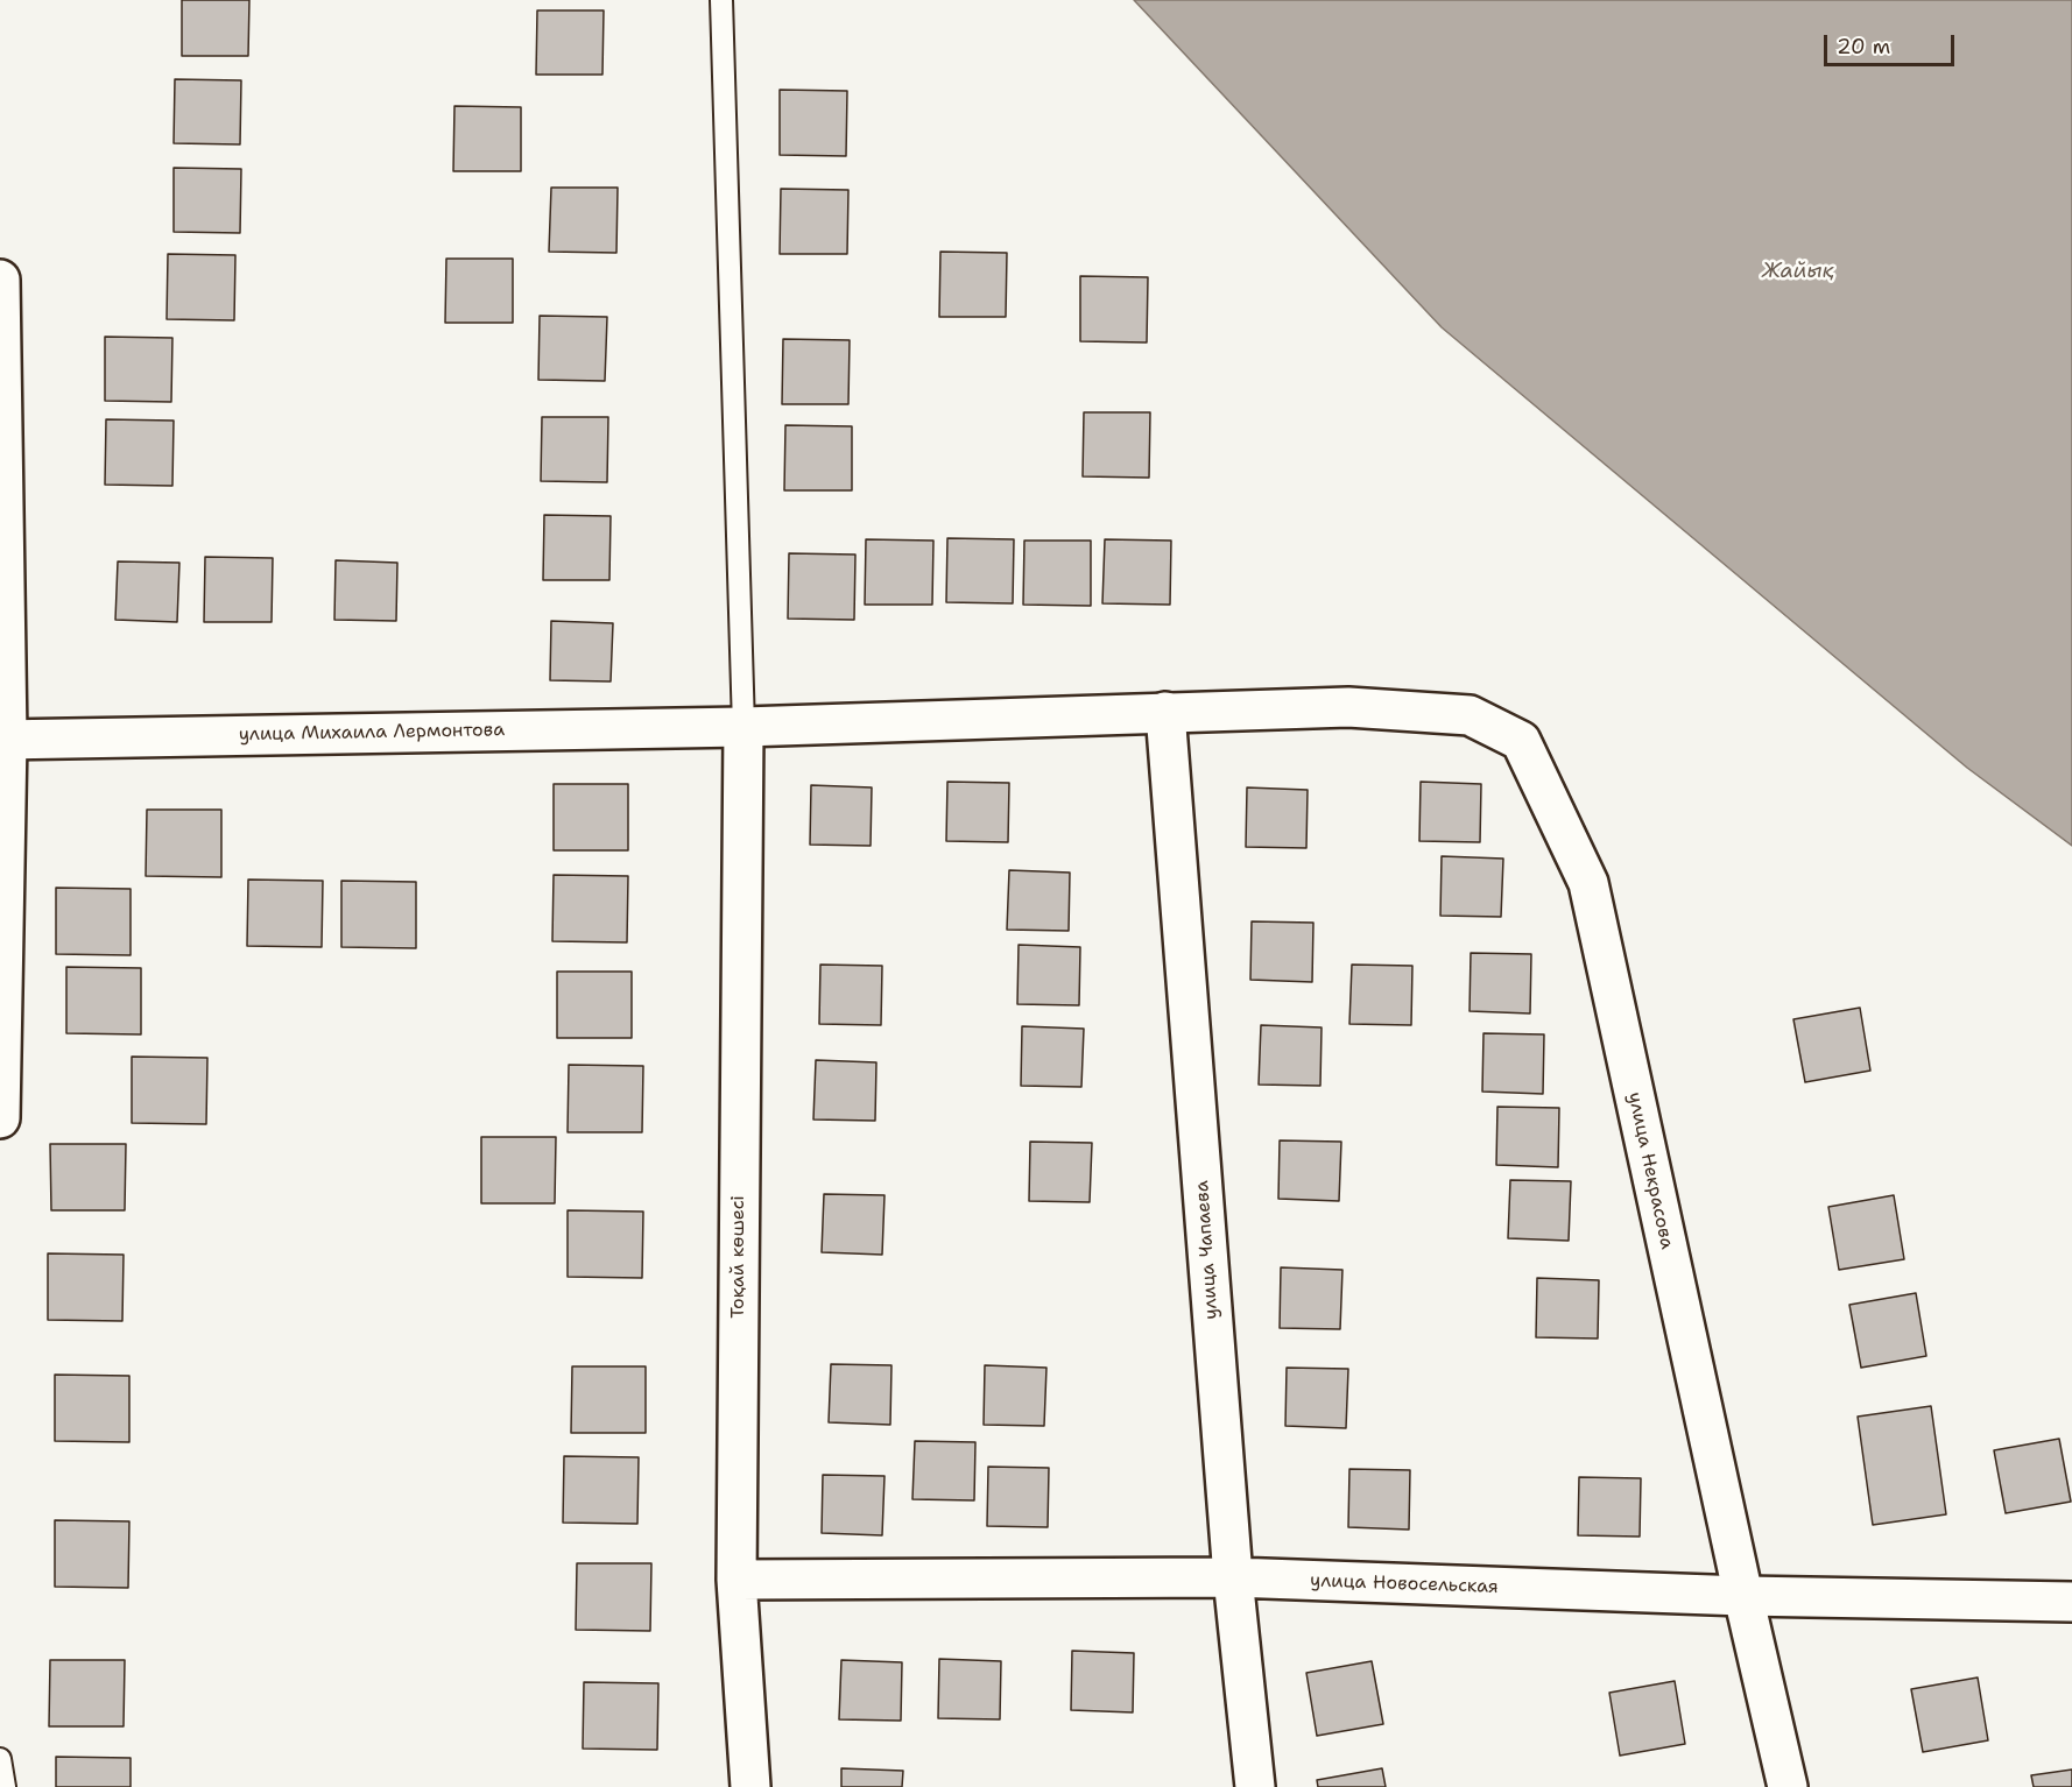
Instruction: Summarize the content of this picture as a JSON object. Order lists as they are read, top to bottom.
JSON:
{
  "streets": {
    "street": [
      "улица Михаила Лермонтова",
      "улица Некрасова",
      "улица Чапаева",
      "Тоқай көшесі",
      "улица Новосельская"
    ]
  },
  "crossings": [
    ["улица Михаила Лермонтова", "улица Некрасова"],
    ["улица Михаила Лермонтова", "улица Чапаева"],
    ["улица Михаила Лермонтова", "Тоқай көшесі"],
    ["улица Некрасова", "улица Чапаева"],
    ["улица Некрасова", "улица Новосельская"],
    ["улица Чапаева", "улица Новосельская"],
    ["Тоқай көшесі", "улица Новосельская"]
  ],
  "water": ["Жайық"],
  "scale_bar": "20 m"
}
